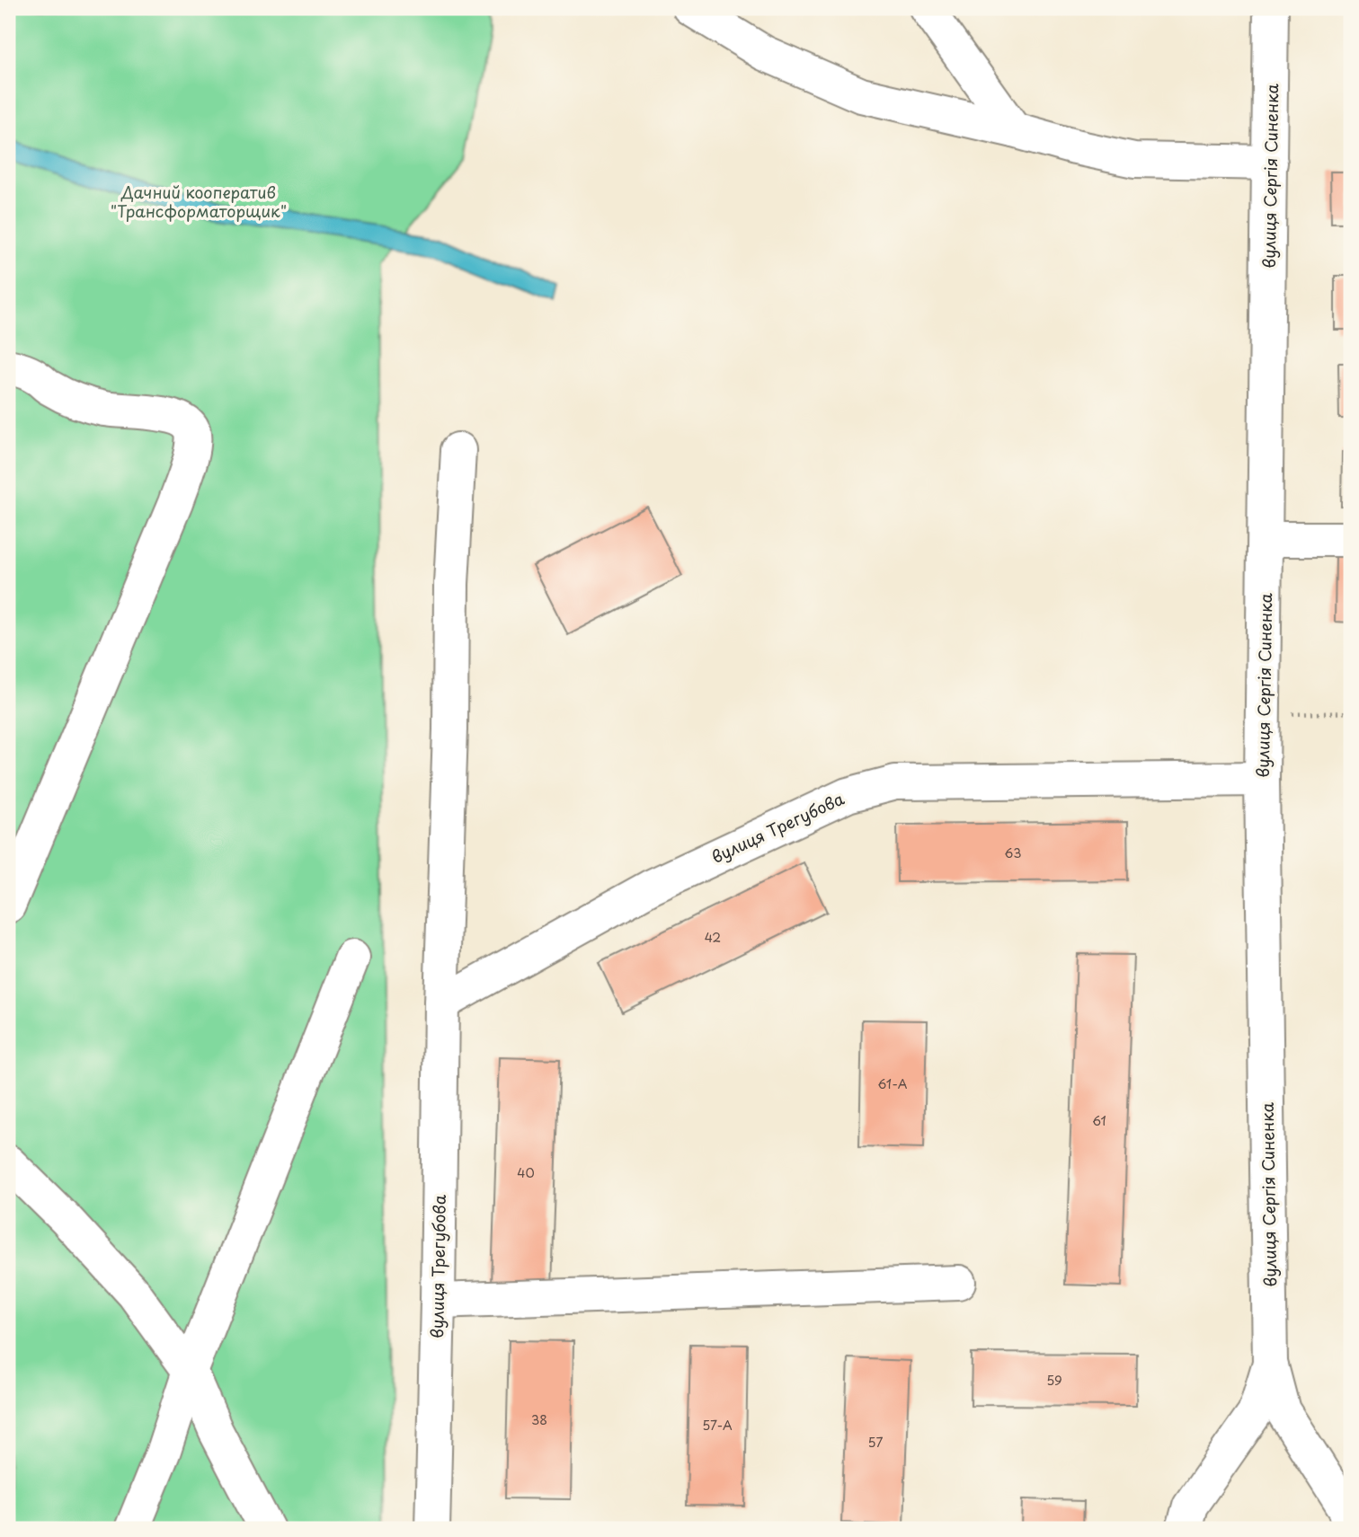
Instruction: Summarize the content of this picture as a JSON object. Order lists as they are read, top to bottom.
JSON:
{
  "streets": {
    "street": ["вулиця Сергія Синенка", "вулиця Трегубова"]
  },
  "crossings": [
    ["вулиця Сергія Синенка", "вулиця Трегубова"]
  ],
  "parks": ["Дачний кооператив \"Трансформаторщик\""],
  "house_numbers": [
    "63",
    "42",
    "61-А",
    "61",
    "40",
    "59",
    "38",
    "57-А",
    "57"
  ]
}
